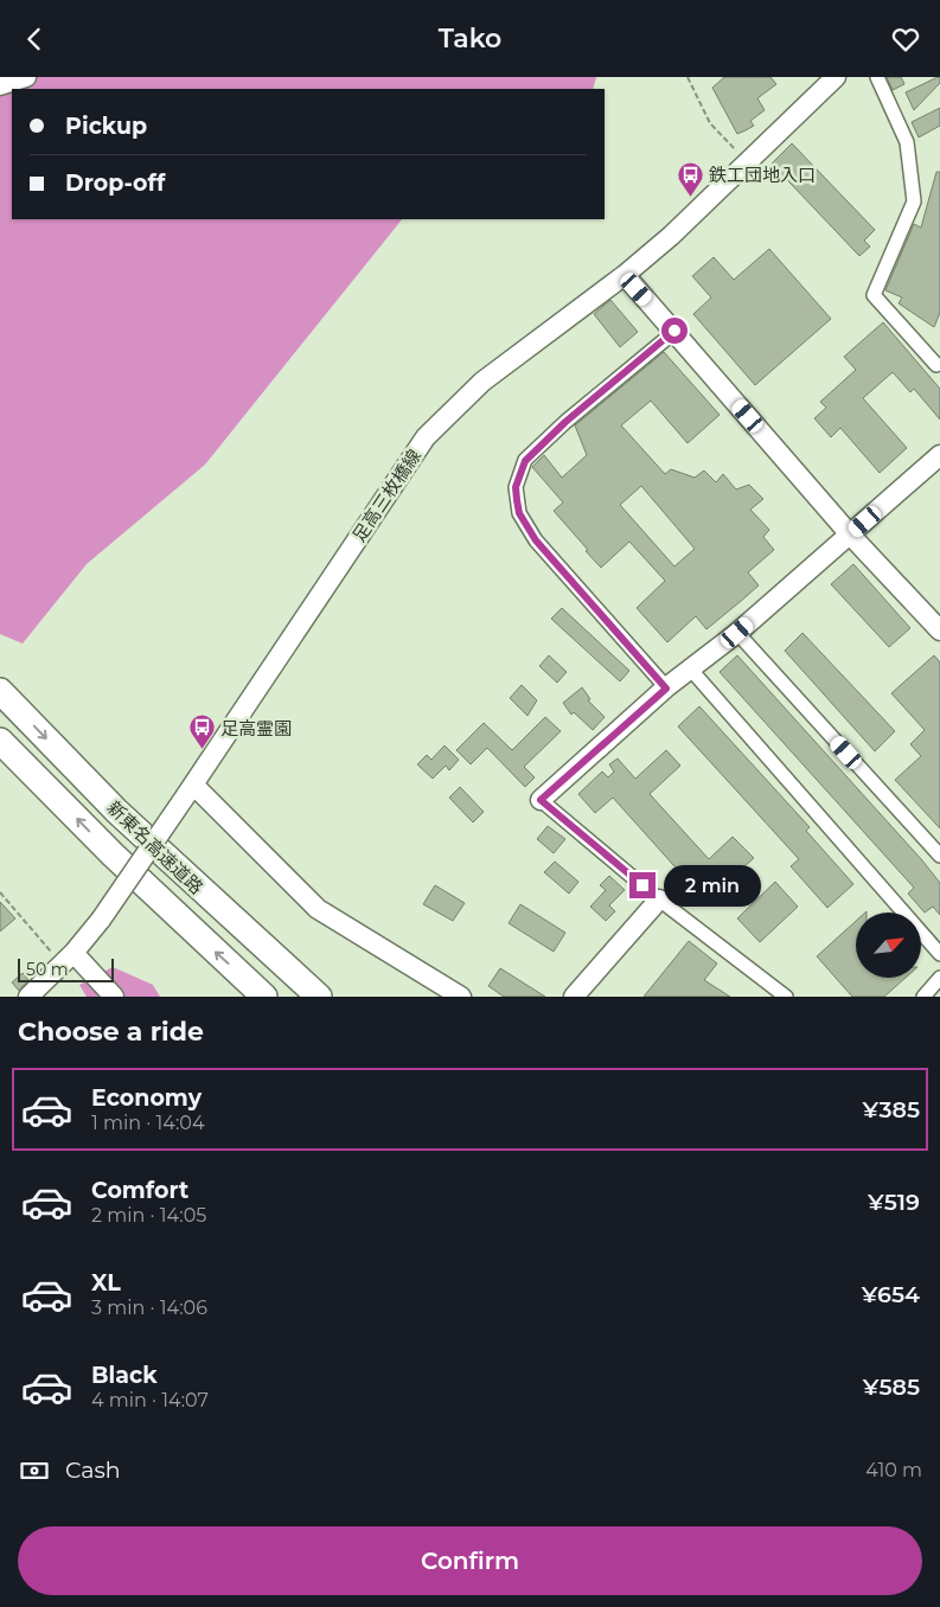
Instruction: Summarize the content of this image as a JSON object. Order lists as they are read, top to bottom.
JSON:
{
  "streets": {
    "highway": ["新東名高速道路"],
    "street": ["足高三枚橋線"]
  },
  "places": {
    "bus stop": ["鉄工団地入口", "足高霊園"]
  },
  "scale_bar": "50 m",
  "north": "top right",
  "page": {
    "header": "Tako",
    "banner": ["Pickup", "Drop-off"],
    "bubble": "2 min",
    "scale": "50 m",
    "heading": "Choose a ride",
    "list": [
      {
        "name": "Economy",
        "note": "1 min · 14:04",
        "value": "¥385"
      },
      {
        "name": "Comfort",
        "note": "2 min · 14:05",
        "value": "¥519"
      },
      {
        "name": "XL",
        "note": "3 min · 14:06",
        "value": "¥654"
      },
      {
        "name": "Black",
        "note": "4 min · 14:07",
        "value": "¥585"
      }
    ],
    "pay": ["Cash", "410 m"],
    "buttons": "Confirm"
  }
}
